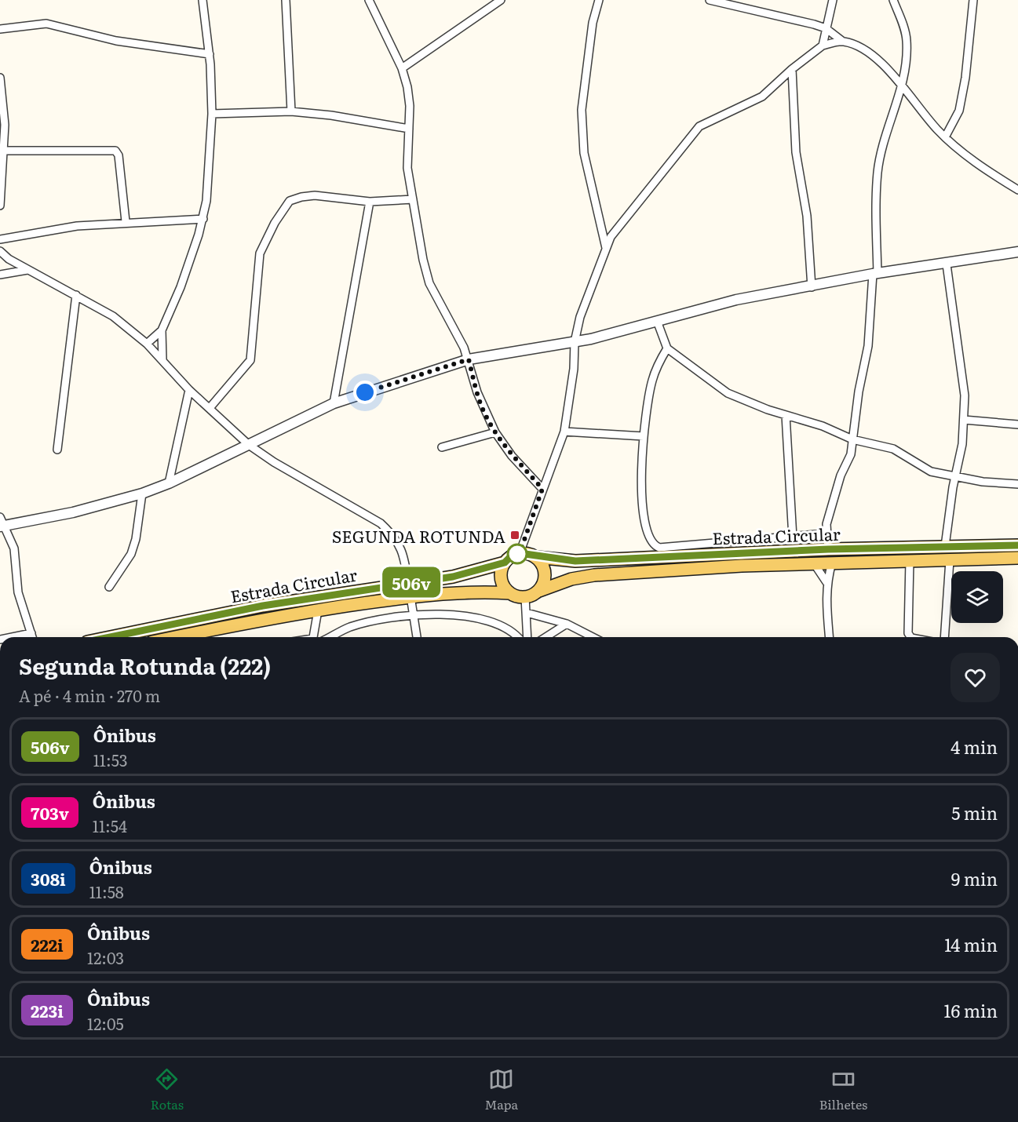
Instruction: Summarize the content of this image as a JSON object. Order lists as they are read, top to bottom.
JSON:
{
  "streets": {
    "main road": ["Estrada Circular"]
  },
  "places": {
    "transit": ["SEGUNDA ROTUNDA"]
  },
  "lines": ["bus line 506v"],
  "page": {
    "on_map": "506v",
    "heading": ["Segunda Rotunda (222)", "A pé · 4 min · 270 m"],
    "list": [
      {
        "mark": "506v",
        "name": "Ônibus",
        "note": "11:53",
        "value": "4 min"
      },
      {
        "mark": "703v",
        "name": "Ônibus",
        "note": "11:54",
        "value": "5 min"
      },
      {
        "mark": "308i",
        "name": "Ônibus",
        "note": "11:58",
        "value": "9 min"
      },
      {
        "mark": "222i",
        "name": "Ônibus",
        "note": "12:03",
        "value": "14 min"
      },
      {
        "mark": "223i",
        "name": "Ônibus",
        "note": "12:05",
        "value": "16 min"
      }
    ],
    "tabs": ["Rotas", "Mapa", "Bilhetes"]
  }
}
